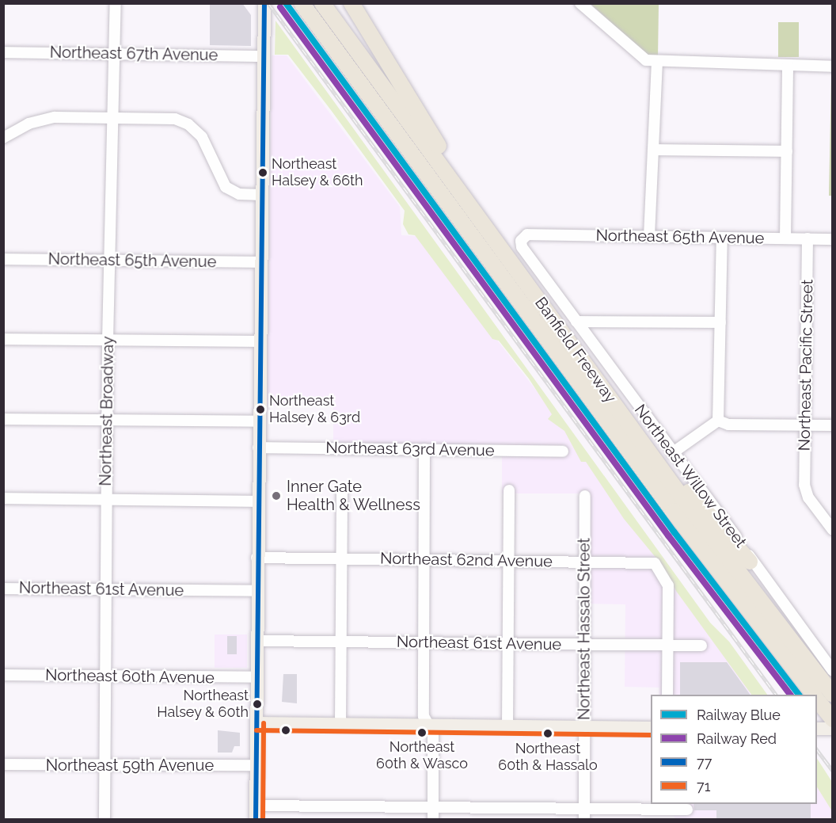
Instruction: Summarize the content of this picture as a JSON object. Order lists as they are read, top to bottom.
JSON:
{
  "streets": {
    "highway": ["Banfield Freeway"],
    "street": [
      "Northeast 67th Avenue",
      "Northeast 65th Avenue",
      "Northeast Pacific Street",
      "Northeast Broadway",
      "Northeast 63rd Avenue",
      "Northeast Willow Street",
      "Northeast 62nd Avenue",
      "Northeast 61st Avenue",
      "Northeast Hassalo Street",
      "Northeast 60th Avenue",
      "Northeast 59th Avenue"
    ]
  },
  "crossings": [
    ["Northeast 67th Avenue", "Northeast Broadway"],
    ["Northeast 65th Avenue", "Northeast Pacific Street"],
    ["Northeast 65th Avenue", "Northeast Broadway"],
    ["Northeast 65th Avenue", "Northeast Willow Street"],
    ["Northeast Broadway", "Northeast 61st Avenue"],
    ["Northeast Broadway", "Northeast 60th Avenue"],
    ["Northeast Broadway", "Northeast 59th Avenue"],
    ["Northeast 62nd Avenue", "Northeast 61st Avenue"],
    ["Northeast 62nd Avenue", "Northeast Hassalo Street"],
    ["Northeast 61st Avenue", "Northeast Hassalo Street"]
  ],
  "places": [
    "Northeast Halsey & 66th",
    "Northeast Halsey & 63rd",
    "Inner Gate Health & Wellness",
    "Northeast Halsey & 60th",
    "Northeast 60th & Wasco",
    "Northeast 60th & Hassalo"
  ],
  "lines": [
    "rail line Blue",
    "transit line 77",
    "rail line Red",
    "transit line 71"
  ],
  "legend": [
    "Railway Blue",
    "Railway Red",
    "77",
    "71"
  ]
}
